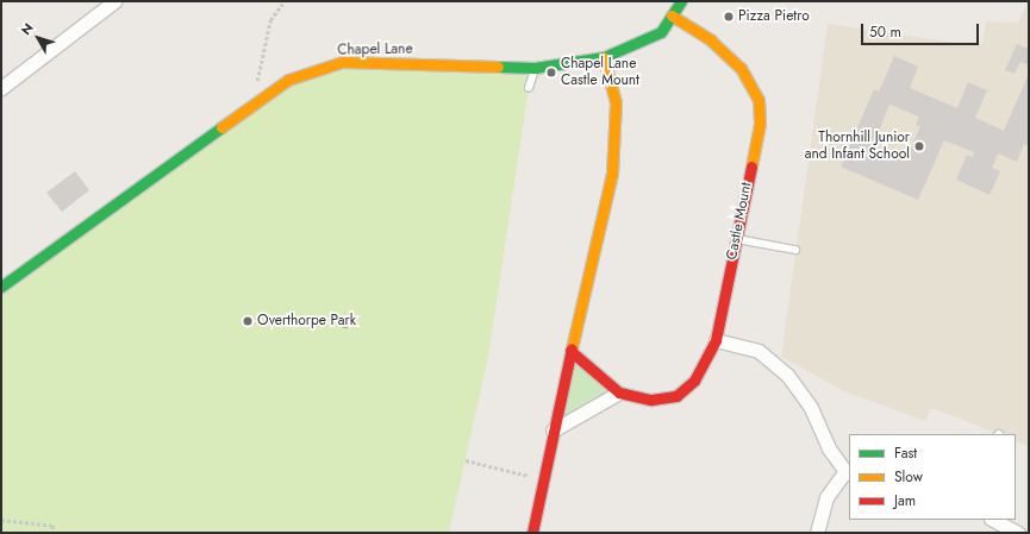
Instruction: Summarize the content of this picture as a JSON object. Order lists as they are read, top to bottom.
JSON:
{
  "streets": {
    "street": ["Chapel Lane", "Castle Mount"]
  },
  "crossings": [
    ["Chapel Lane", "Castle Mount"]
  ],
  "places": [
    "Pizza Pietro",
    "Chapel Lane Castle Mount",
    "Thornhill Junior and Infant School",
    "Overthorpe Park"
  ],
  "legend": ["Fast", "Slow", "Jam"],
  "scale_bar": "50 m",
  "north": "top left"
}
